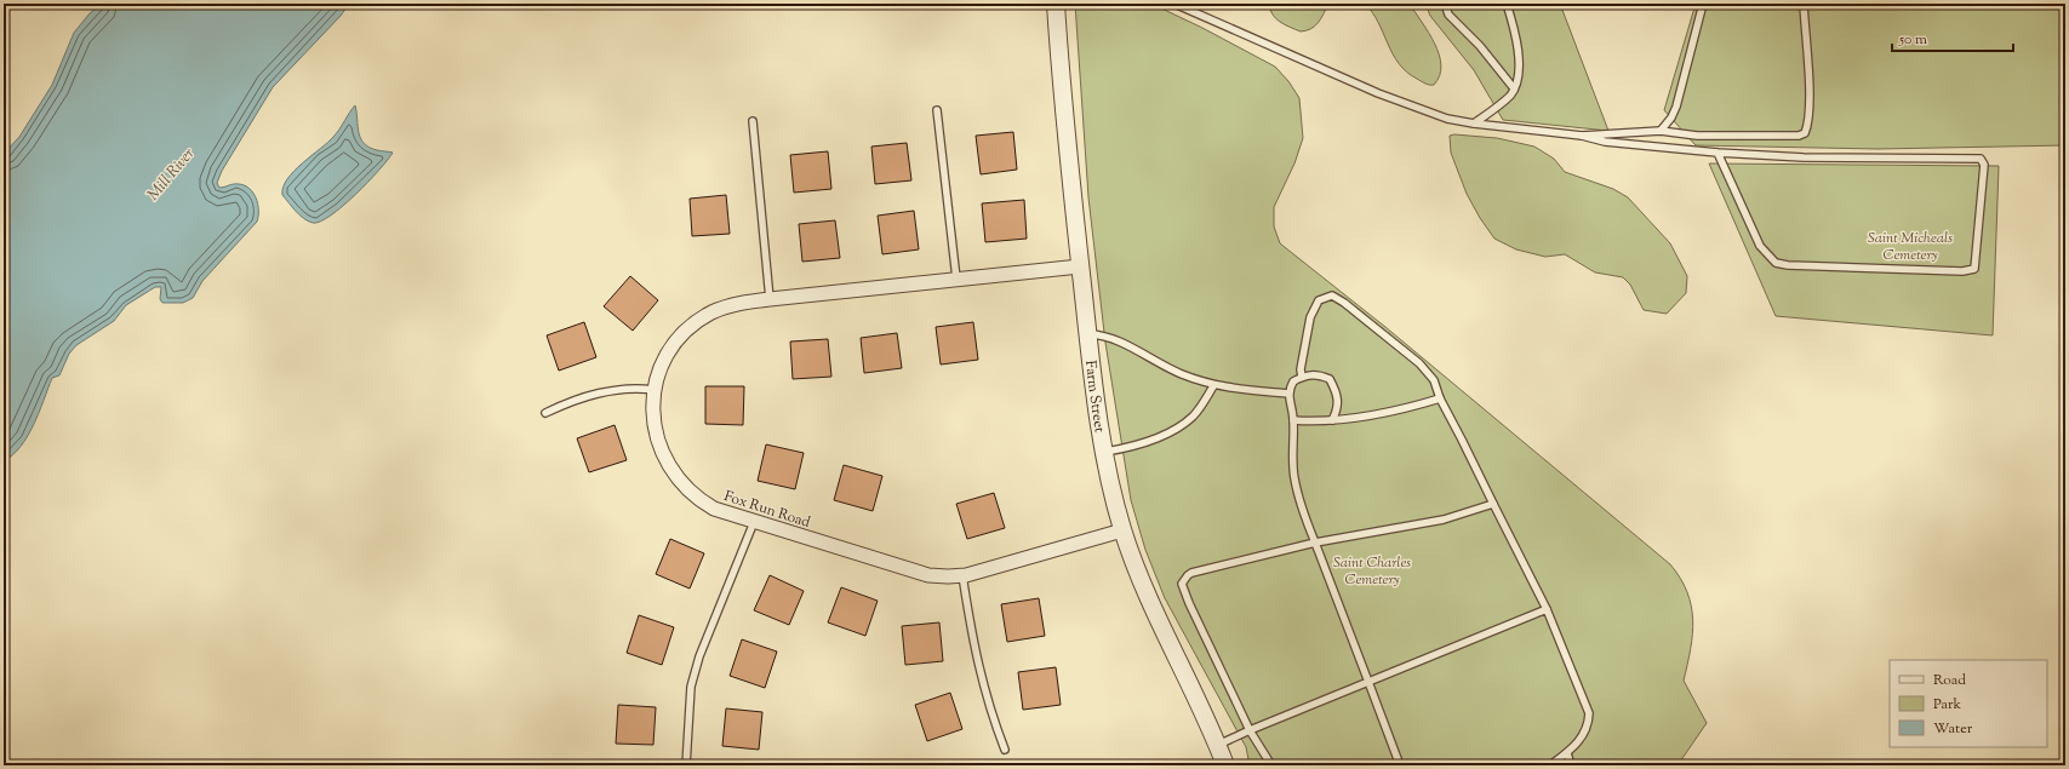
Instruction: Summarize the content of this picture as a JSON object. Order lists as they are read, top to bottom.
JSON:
{
  "streets": {
    "street": ["Farm Street", "Fox Run Road"]
  },
  "crossings": [
    ["Farm Street", "Fox Run Road"]
  ],
  "water": ["Mill River"],
  "parks": ["Saint Micheals Cemetery", "Saint Charles Cemetery"],
  "legend": ["Road", "Park", "Water"],
  "scale_bar": "50 m"
}
